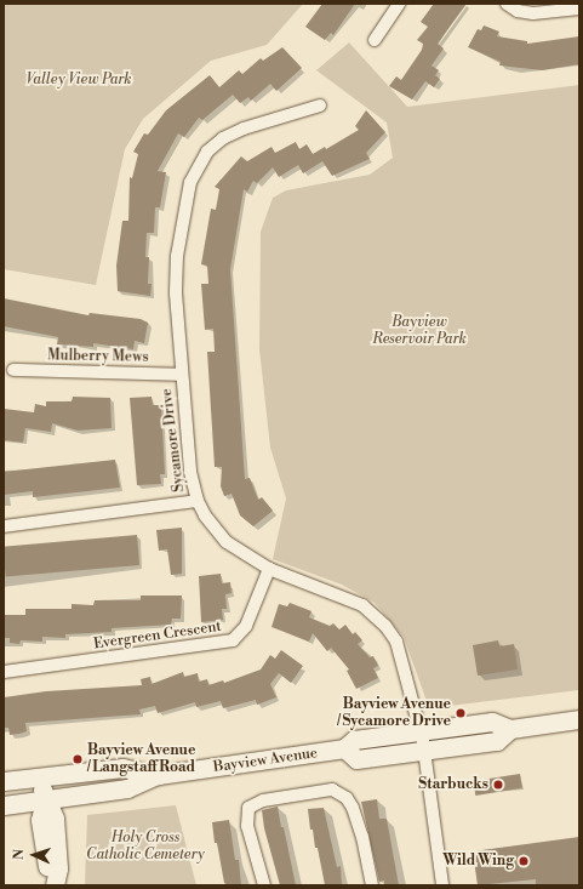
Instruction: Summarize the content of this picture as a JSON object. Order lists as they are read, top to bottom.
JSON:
{
  "streets": {
    "main road": ["Bayview Avenue"],
    "street": ["Mulberry Mews", "Sycamore Drive", "Evergreen Crescent"]
  },
  "crossings": [
    ["Mulberry Mews", "Sycamore Drive"],
    ["Sycamore Drive", "Evergreen Crescent"],
    ["Sycamore Drive", "Bayview Avenue"]
  ],
  "parks": ["Valley View Park", "Bayview Reservoir Park", "Holy Cross Catholic Cemetery"],
  "places": [
    "Bayview Avenue / Sycamore Drive",
    "Bayview Avenue / Langstaff Road",
    "Starbucks",
    "Wild Wing"
  ],
  "north": "left"
}
